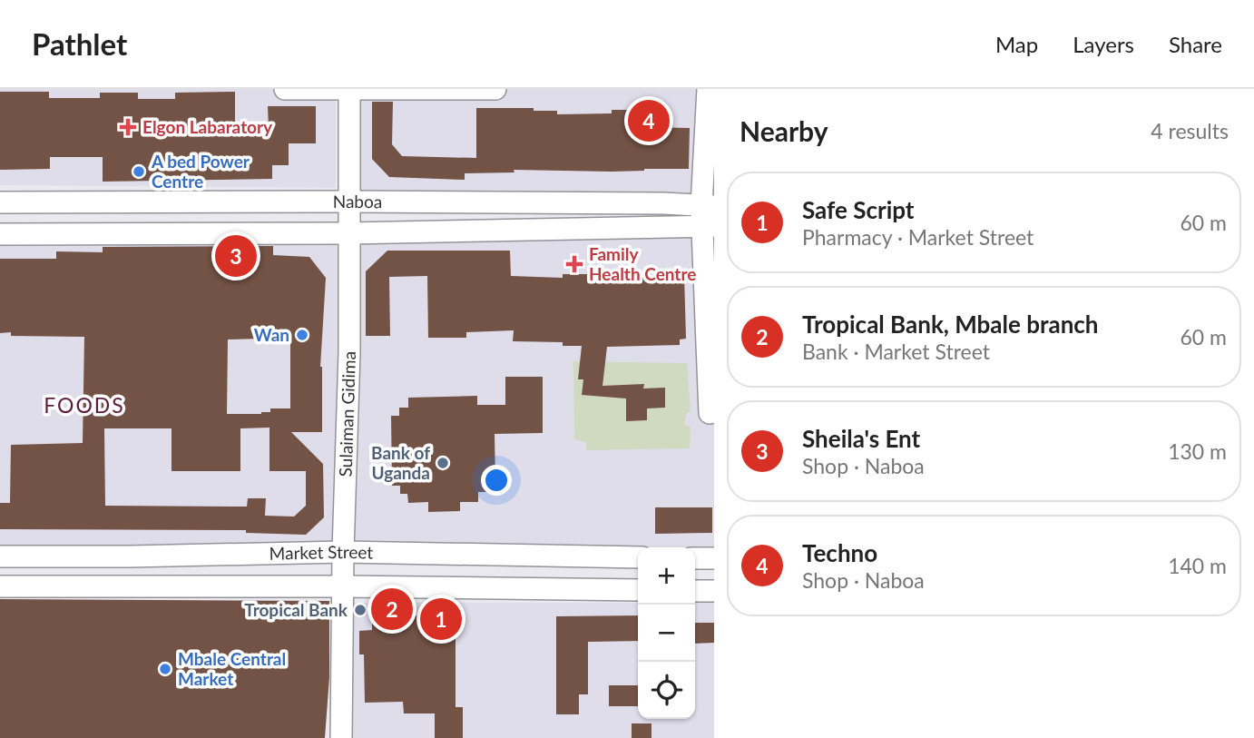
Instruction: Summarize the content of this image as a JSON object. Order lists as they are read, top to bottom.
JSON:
{
  "streets": {
    "street": ["Naboa", "Sulaiman Gidima", "Market Street"]
  },
  "crossings": [
    ["Naboa", "Sulaiman Gidima"],
    ["Sulaiman Gidima", "Market Street"]
  ],
  "districts": ["FOODS"],
  "places": {
    "health": ["Elgon Labaratory", "Family Health Centre"],
    "other": [
      "A bed Power Centre",
      "Wan",
      "Bank of Uganda",
      "Tropical Bank",
      "Mbale Central Market"
    ]
  },
  "page": {
    "header": "Pathlet",
    "nav": ["Map", "Layers", "Share"],
    "heading": ["Nearby", "4 results"],
    "pins": [
      "4",
      "3",
      "2",
      "1"
    ],
    "list": [
      {
        "mark": "1",
        "name": "Safe Script",
        "note": "Pharmacy · Market Street",
        "value": "60 m"
      },
      {
        "mark": "2",
        "name": "Tropical Bank, Mbale branch",
        "note": "Bank · Market Street",
        "value": "60 m"
      },
      {
        "mark": "3",
        "name": "Sheila's Ent",
        "note": "Shop · Naboa",
        "value": "130 m"
      },
      {
        "mark": "4",
        "name": "Techno",
        "note": "Shop · Naboa",
        "value": "140 m"
      }
    ],
    "map_buttons": ["+", "−"]
  }
}
